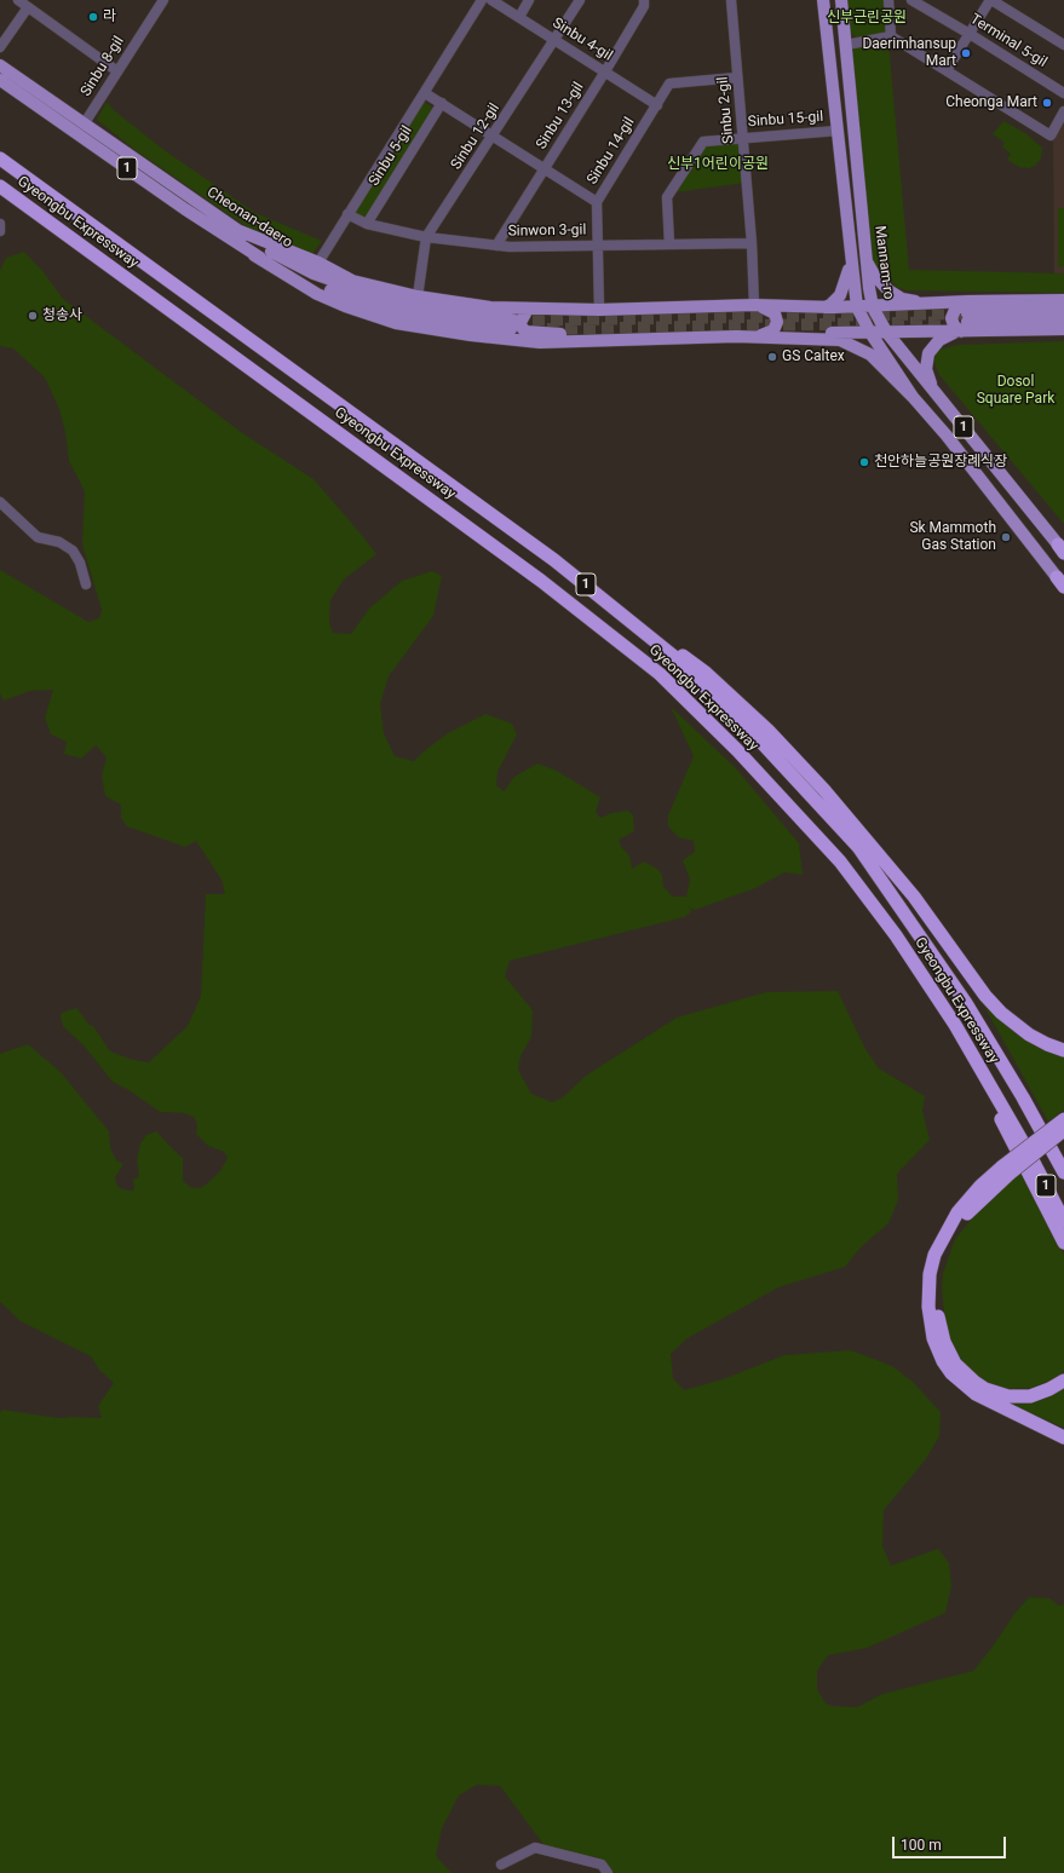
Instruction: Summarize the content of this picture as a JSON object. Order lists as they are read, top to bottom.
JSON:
{
  "streets": {
    "highway": ["1", "Gyeongbu Expressway"],
    "main road": ["Cheonan-daero", "Mannam-ro"],
    "street": [
      "Sinbu 4-gil",
      "Terminal 5-gil",
      "Sinbu 8-gil",
      "Sinbu 2-gil",
      "Sinbu 13-gil",
      "Sinbu 15-gil",
      "Sinbu 12-gil",
      "Sinbu 14-gil",
      "Sinbu 5-gil",
      "Sinwon 3-gil"
    ]
  },
  "crossings": [
    ["Sinbu 4-gil", "Sinbu 13-gil"],
    ["Sinbu 4-gil", "Sinbu 12-gil"],
    ["Sinbu 4-gil", "Sinbu 14-gil"],
    ["Sinbu 8-gil", "Cheonan-daero"],
    ["Sinbu 2-gil", "Sinbu 15-gil"],
    ["Sinbu 2-gil", "Sinbu 14-gil"],
    ["Sinbu 2-gil", "1"],
    ["Sinbu 2-gil", "Sinwon 3-gil"],
    ["Sinbu 13-gil", "Sinwon 3-gil"],
    ["Sinbu 15-gil", "Sinwon 3-gil"],
    ["Sinbu 12-gil", "1"],
    ["Sinbu 12-gil", "Sinwon 3-gil"],
    ["Sinbu 14-gil", "1"],
    ["Sinbu 14-gil", "Sinwon 3-gil"],
    ["Sinbu 5-gil", "Sinwon 3-gil"],
    ["1", "Cheonan-daero"],
    ["1", "Mannam-ro"]
  ],
  "parks": ["신부근린공원", "신부1어린이공원", "Dosol Square Park"],
  "places": [
    "라",
    "Daerimhansup Mart",
    "Cheonga Mart",
    "청송사",
    "GS Caltex",
    "천안하늘공원장례식장",
    "Sk Mammoth Gas Station"
  ],
  "scale_bar": "100 m"
}
